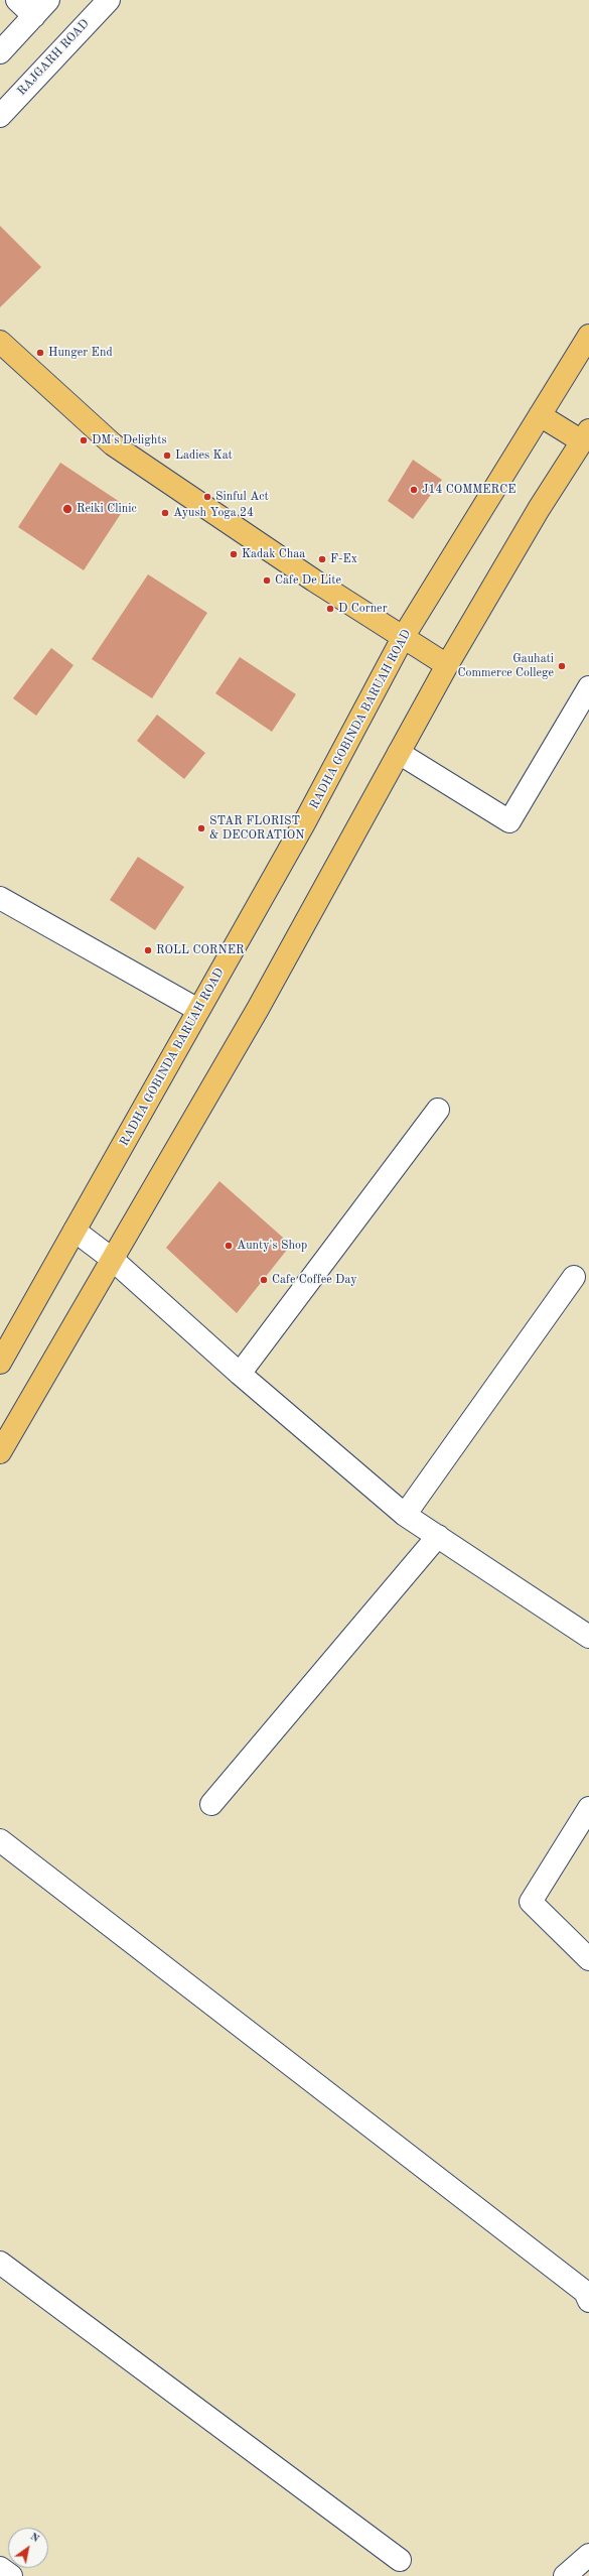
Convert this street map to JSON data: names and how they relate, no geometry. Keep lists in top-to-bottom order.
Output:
{
  "streets": {
    "main road": ["RADHA GOBINDA BARUAH ROAD"],
    "street": ["RAJGARH ROAD"]
  },
  "places": [
    "Hunger End",
    "DM's Delights",
    "Ladies Kat",
    "J14 COMMERCE",
    "Sinful Act",
    "Reiki Clinic",
    "Ayush Yoga 24",
    "Kadak Chaa",
    "F-Ex",
    "Cafe De Lite",
    "D Corner",
    "Gauhati Commerce College",
    "STAR FLORIST & DECORATION",
    "ROLL CORNER",
    "Aunty's Shop",
    "Cafe Coffee Day"
  ],
  "north": "top right"
}
